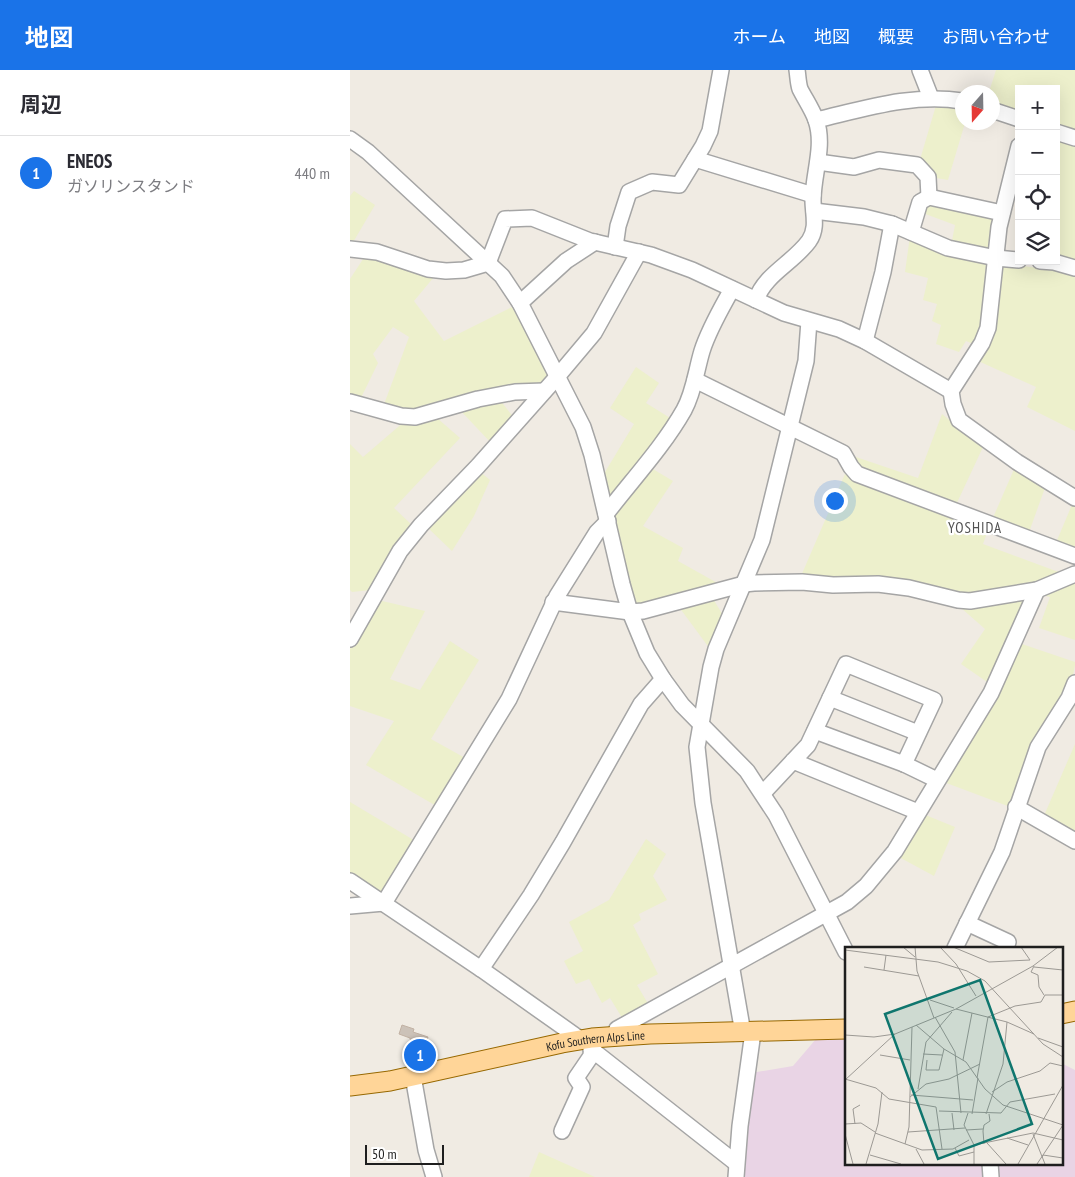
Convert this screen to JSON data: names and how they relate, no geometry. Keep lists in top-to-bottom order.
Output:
{
  "streets": {
    "main road": ["Kofu Southern Alps Line"]
  },
  "districts": ["YOSHIDA"],
  "scale_bar": "50 m",
  "north": "bottom",
  "page": {
    "header": "地図",
    "nav": [
      "ホーム",
      "地図",
      "概要",
      "お問い合わせ"
    ],
    "heading": "周辺",
    "map_buttons": ["+", "−"],
    "list": [
      {
        "mark": "1",
        "name": "ENEOS",
        "note": "ガソリンスタンド",
        "value": "440 m"
      }
    ],
    "pins": "1",
    "scale": "50 m"
  }
}
